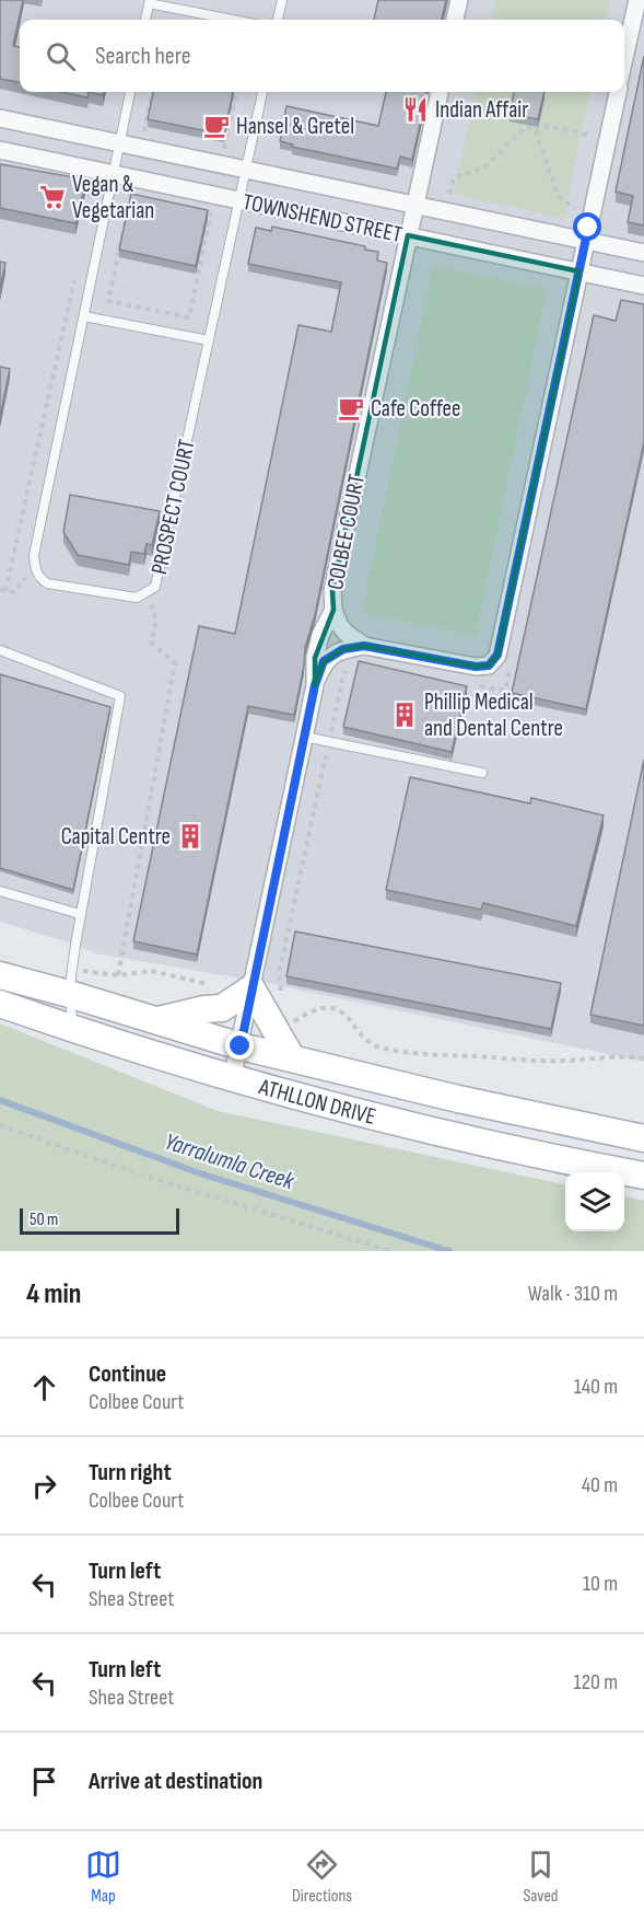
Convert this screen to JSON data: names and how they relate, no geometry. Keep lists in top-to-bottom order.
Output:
{
  "streets": {
    "main road": ["ATHLLON DRIVE"],
    "street": ["TOWNSHEND STREET", "COLBEE COURT"],
    "lane": ["PROSPECT COURT"]
  },
  "crossings": [
    ["TOWNSHEND STREET", "PROSPECT COURT"],
    ["TOWNSHEND STREET", "COLBEE COURT"]
  ],
  "water": ["Yarralumla Creek"],
  "places": {
    "restaurant": ["Indian Affair"],
    "cafe": ["Hansel & Gretel", "Cafe Coffee"],
    "supermarket": ["Vegan & Vegetarian"],
    "building": ["Phillip Medical and Dental Centre", "Capital Centre"]
  },
  "scale_bar": "50 m",
  "page": {
    "search": "Search here",
    "scale": "50 m",
    "heading": ["4 min", "Walk · 310 m"],
    "list": [
      ["Continue", "Colbee Court", "140 m"],
      ["Turn right", "Colbee Court", "40 m"],
      ["Turn left", "Shea Street", "10 m"],
      ["Turn left", "Shea Street", "120 m"],
      "Arrive at destination"
    ],
    "nav": ["Map", "Directions", "Saved"]
  }
}
